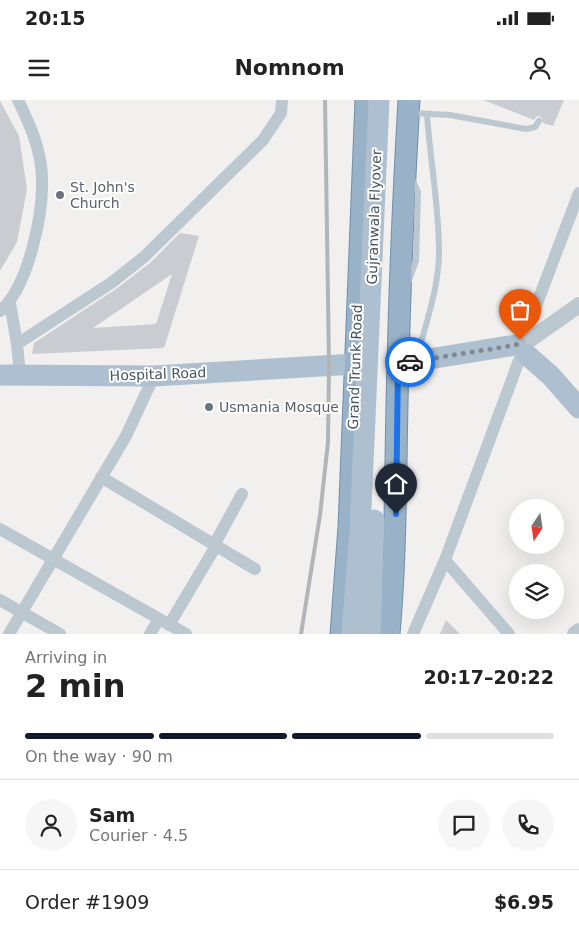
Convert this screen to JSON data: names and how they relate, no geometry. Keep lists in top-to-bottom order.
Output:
{
  "streets": {
    "highway": ["Grand Trunk Road"],
    "main road": ["Gujranwala Flyover", "Hospital Road"]
  },
  "crossings": [
    ["Grand Trunk Road", "Hospital Road"]
  ],
  "places": ["St. John's Church", "Usmania Mosque"],
  "north": "bottom",
  "page": {
    "status": "20:15",
    "header": "Nomnom",
    "heading": ["2 min", "Arriving in", "20:17–20:22"],
    "panel": [
      "Sam",
      "Courier · 4.5",
      "Order #1909",
      "$6.95"
    ],
    "bar": "On the way · 90 m"
  }
}
